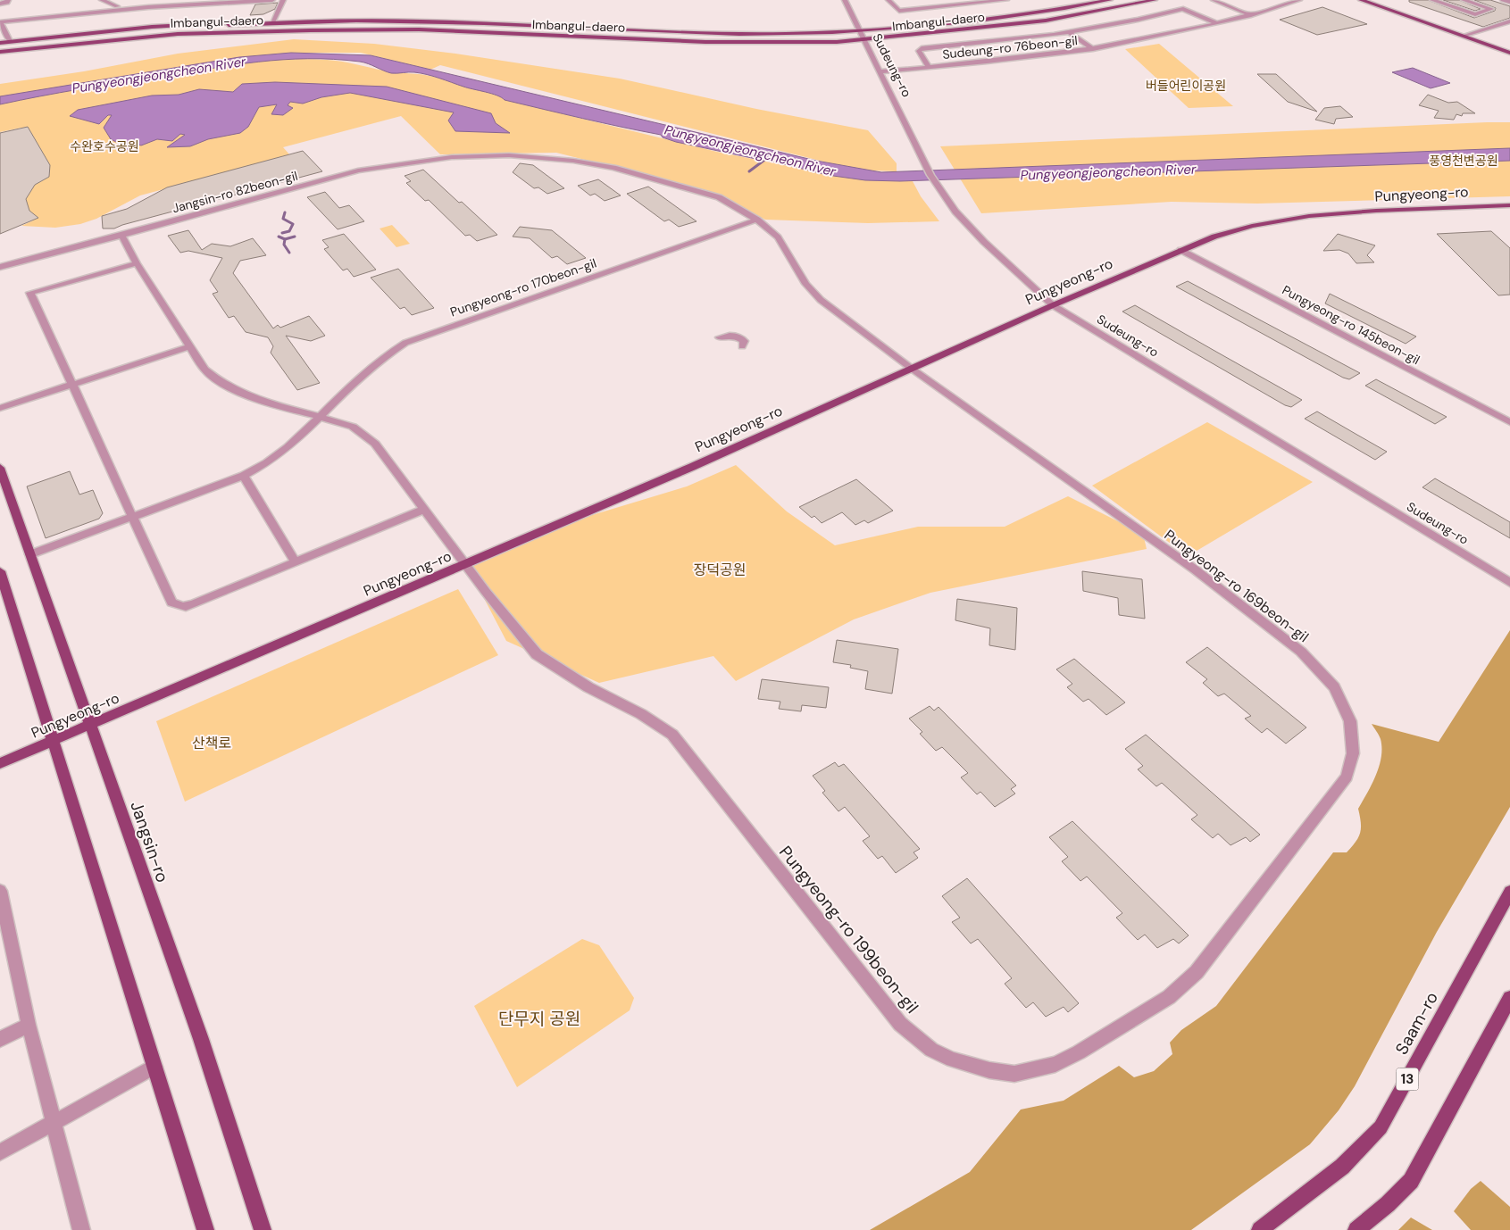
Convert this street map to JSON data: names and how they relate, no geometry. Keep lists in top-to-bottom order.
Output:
{
  "streets": {
    "main road": [
      "Imbangul-daero",
      "Pungyeong-ro",
      "Jangsin-ro",
      "Saam-ro",
      "13"
    ],
    "street": [
      "Sudeung-ro 76beon-gil",
      "Sudeung-ro",
      "Jangsin-ro 82beon-gil",
      "Pungyeong-ro 170beon-gil",
      "Pungyeong-ro 145beon-gil",
      "Pungyeong-ro 169beon-gil",
      "Pungyeong-ro 199beon-gil"
    ]
  },
  "crossings": [
    ["Imbangul-daero", "Sudeung-ro"],
    ["Sudeung-ro 76beon-gil", "Sudeung-ro"],
    ["Sudeung-ro", "Pungyeong-ro"],
    ["Jangsin-ro 82beon-gil", "Pungyeong-ro 170beon-gil"],
    ["Jangsin-ro 82beon-gil", "Pungyeong-ro 199beon-gil"],
    ["Pungyeong-ro", "Pungyeong-ro 145beon-gil"],
    ["Pungyeong-ro", "Pungyeong-ro 169beon-gil"],
    ["Pungyeong-ro", "Jangsin-ro"],
    ["Pungyeong-ro", "Pungyeong-ro 199beon-gil"],
    ["Pungyeong-ro 170beon-gil", "Jangsin-ro"],
    ["Pungyeong-ro 170beon-gil", "Pungyeong-ro 199beon-gil"],
    ["Pungyeong-ro 169beon-gil", "Pungyeong-ro 199beon-gil"]
  ],
  "water": ["Pungyeongjeongcheon River"],
  "parks": [
    "버들어린이공원",
    "수완호수공원",
    "풍영천변공원",
    "장덕공원",
    "산책로",
    "단무지 공원"
  ]
}
